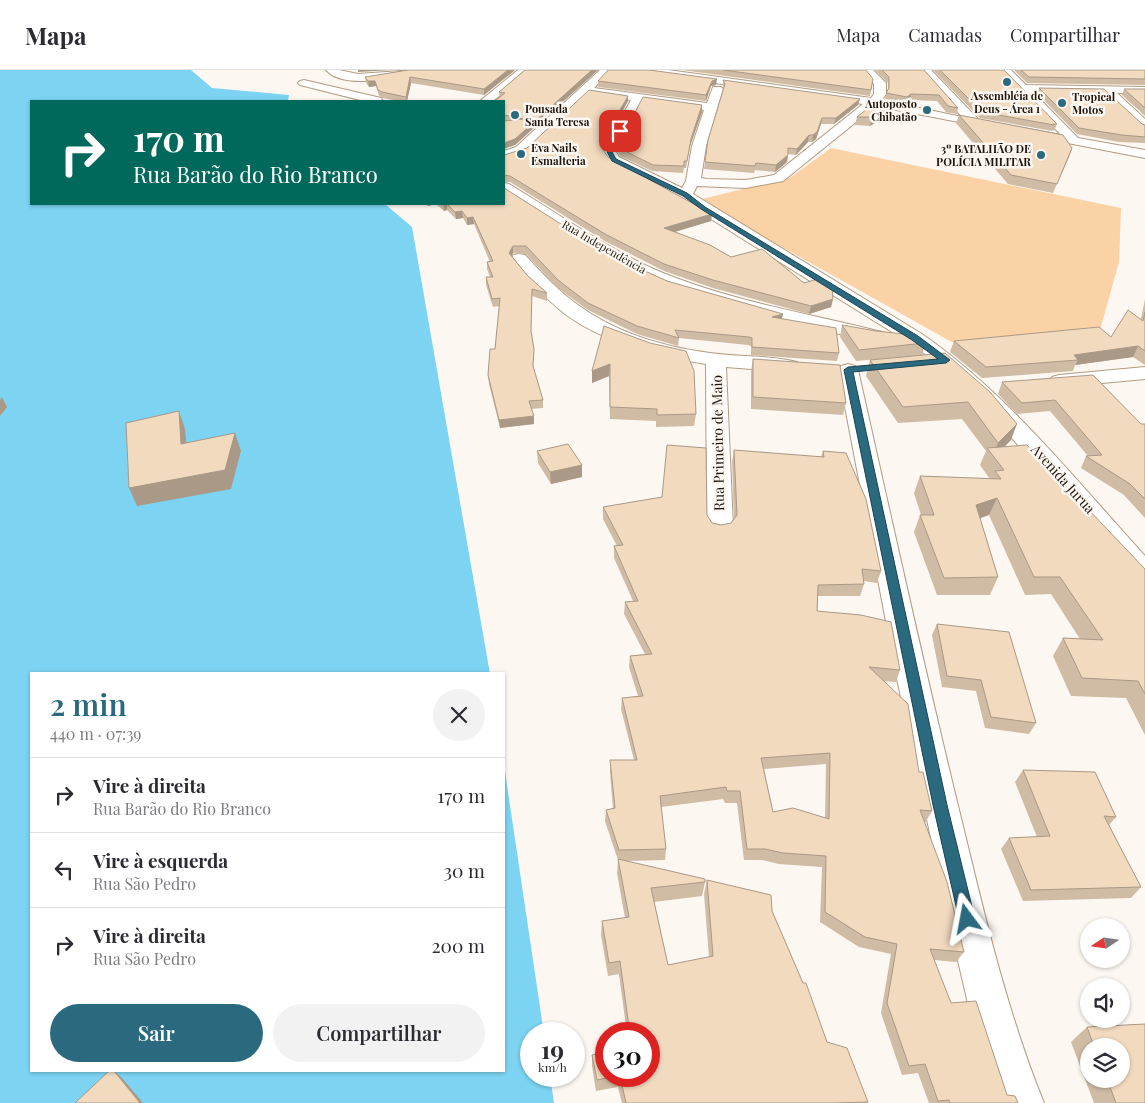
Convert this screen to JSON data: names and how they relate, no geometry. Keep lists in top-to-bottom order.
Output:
{
  "streets": {
    "street": ["Rua Independência", "Rua Primeiro de Maio", "Avenida Jurua"]
  },
  "crossings": [
    ["Rua Independência", "Avenida Jurua"]
  ],
  "places": [
    "Assembléia de Deus - Área 1",
    "Tropical Motos",
    "Autoposto Chibatão",
    "Pousada Santa Teresa",
    "Eva Nails Esmalteria",
    "3º BATALHÃO DE POLÍCIA MILITAR"
  ],
  "north": "left",
  "page": {
    "header": "Mapa",
    "nav": ["Mapa", "Camadas", "Compartilhar"],
    "turn": ["170 m", "Rua Barão do Rio Branco"],
    "heading": ["2 min", "440 m · 07:39"],
    "list": [
      {
        "name": "Vire à direita",
        "note": "Rua Barão do Rio Branco",
        "value": "170 m"
      },
      {
        "name": "Vire à esquerda",
        "note": "Rua São Pedro",
        "value": "30 m"
      },
      {
        "name": "Vire à direita",
        "note": "Rua São Pedro",
        "value": "200 m"
      }
    ],
    "buttons": ["Sair", "Compartilhar"],
    "speed": "19 km/h",
    "limit": "30"
  }
}
